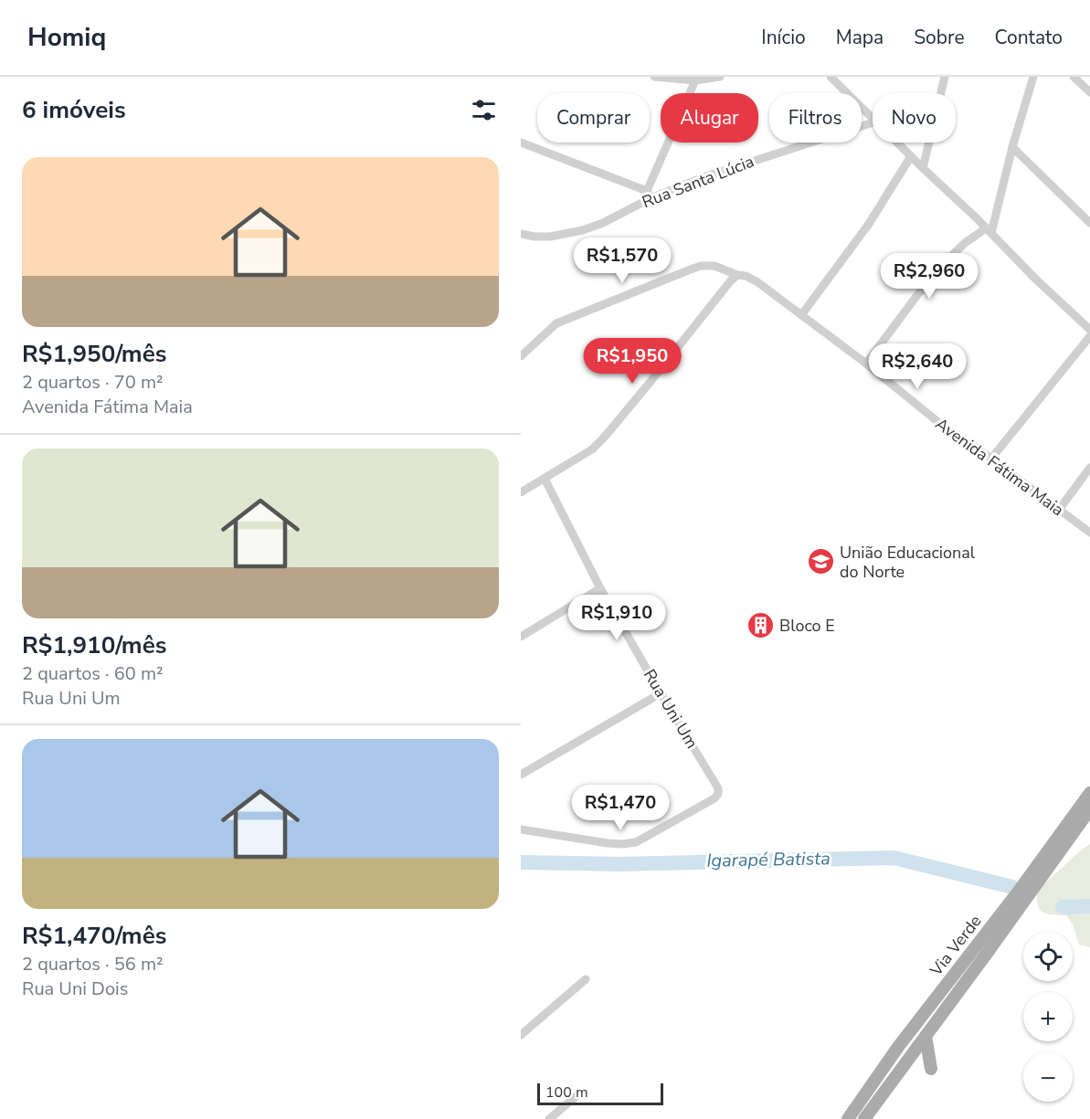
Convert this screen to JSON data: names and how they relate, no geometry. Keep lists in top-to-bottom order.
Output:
{
  "streets": {
    "main road": ["Via Verde"],
    "street": ["Rua Santa Lúcia", "Avenida Fátima Maia", "Rua Uni Um"]
  },
  "water": ["Igarapé Batista"],
  "places": {
    "school or university": ["União Educacional do Norte"],
    "building": ["Bloco E"]
  },
  "scale_bar": "100 m",
  "page": {
    "header": "Homiq",
    "nav": [
      "Início",
      "Mapa",
      "Sobre",
      "Contato"
    ],
    "heading": "6 imóveis",
    "chip": [
      "Comprar",
      "Alugar",
      "Filtros",
      "Novo"
    ],
    "list": [
      {
        "name": "R$1,950/mês",
        "note": "2 quartos · 70 m² · Avenida Fátima Maia"
      },
      {
        "name": "R$1,910/mês",
        "note": "2 quartos · 60 m² · Rua Uni Um"
      },
      {
        "name": "R$1,470/mês",
        "note": "2 quartos · 56 m² · Rua Uni Dois"
      }
    ],
    "price": [
      "R$1,570",
      "R$2,960",
      "R$1,950",
      "R$2,640",
      "R$1,910",
      "R$1,470"
    ],
    "map_buttons": ["+", "−"],
    "scale": "100 m"
  }
}
